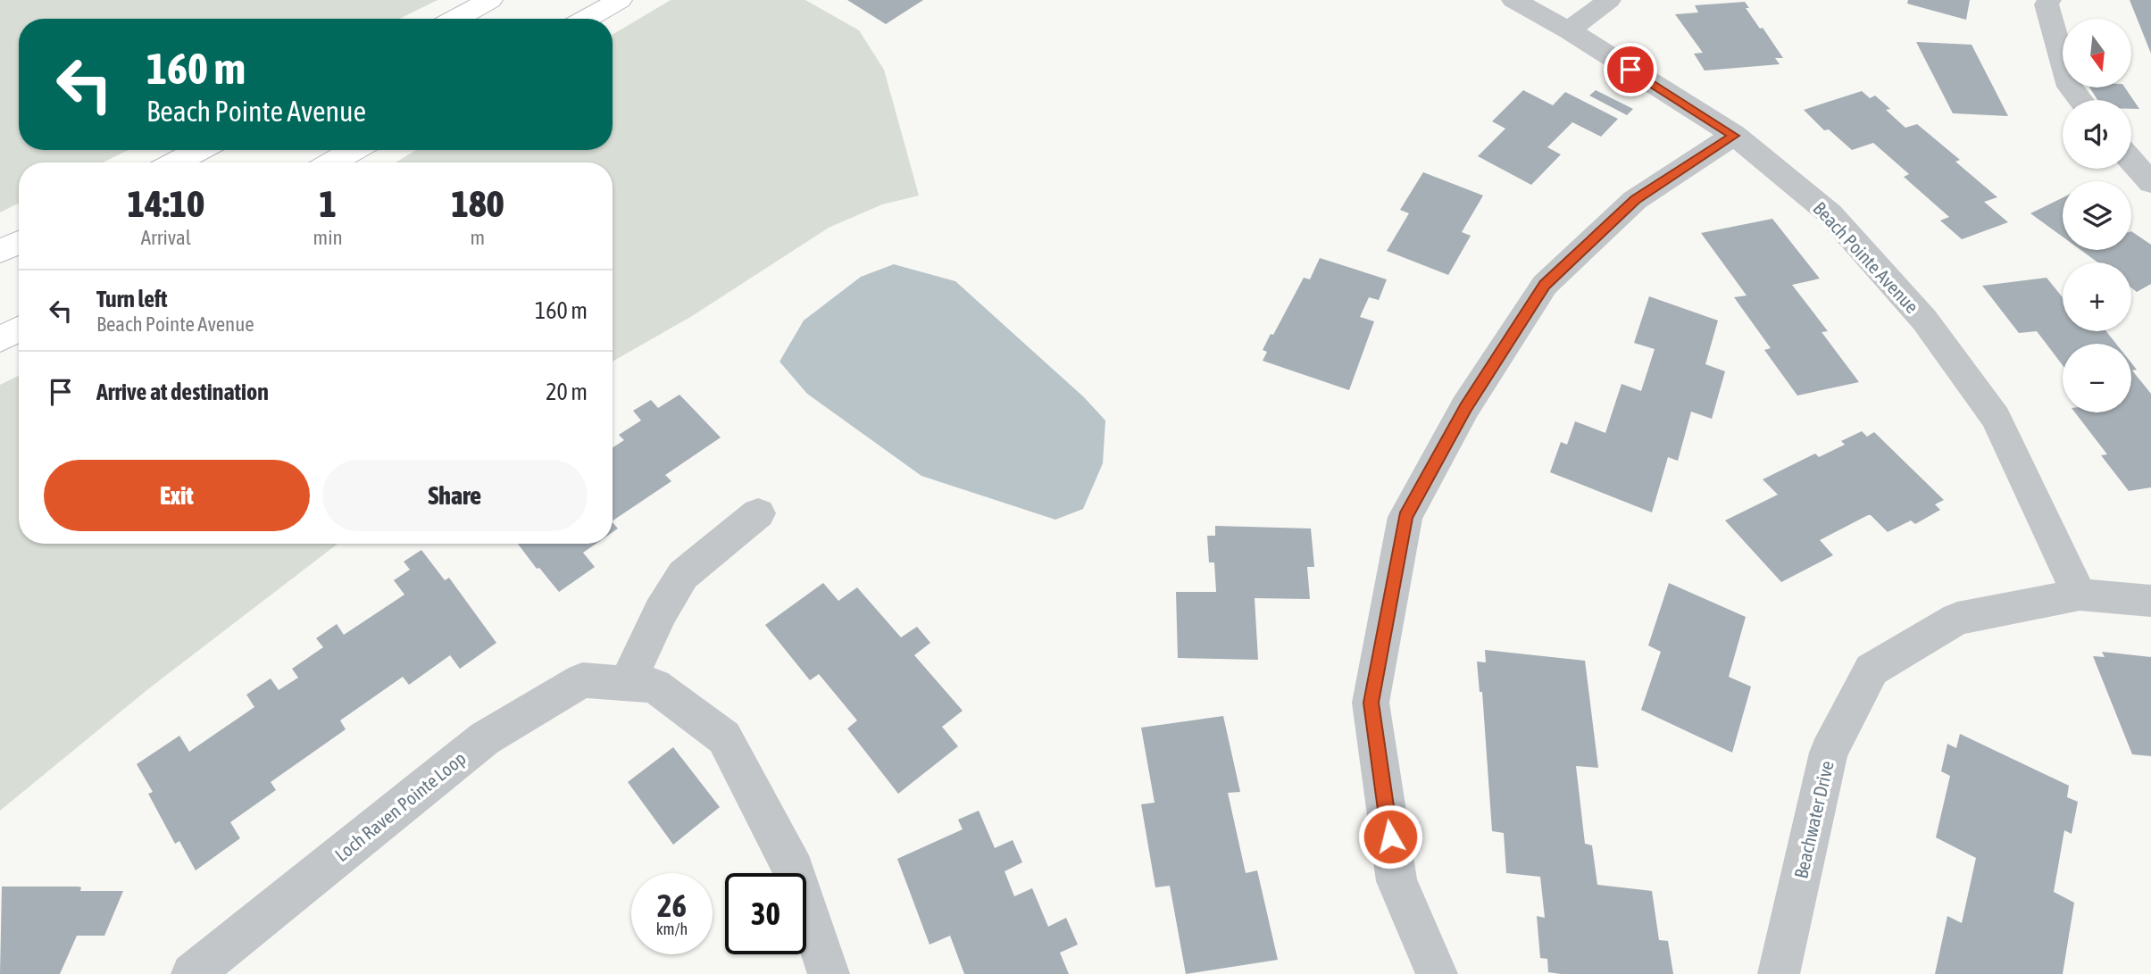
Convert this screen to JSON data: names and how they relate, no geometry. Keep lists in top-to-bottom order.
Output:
{
  "streets": {
    "street": ["Beach Pointe Avenue", "Loch Raven Pointe Loop", "Beachwater Drive"]
  },
  "crossings": [
    ["Beach Pointe Avenue", "Beachwater Drive"]
  ],
  "north": "bottom",
  "page": {
    "map_buttons": ["+", "−"],
    "turn": ["160 m", "Beach Pointe Avenue"],
    "eta": [
      "14:10",
      "Arrival",
      "1",
      "min",
      "180",
      "m"
    ],
    "list": [
      {
        "name": "Turn left",
        "note": "Beach Pointe Avenue",
        "value": "160 m"
      },
      {
        "name": "Arrive at destination",
        "value": "20 m"
      }
    ],
    "buttons": ["Exit", "Share"],
    "speed": "26 km/h",
    "limit": "30"
  }
}
